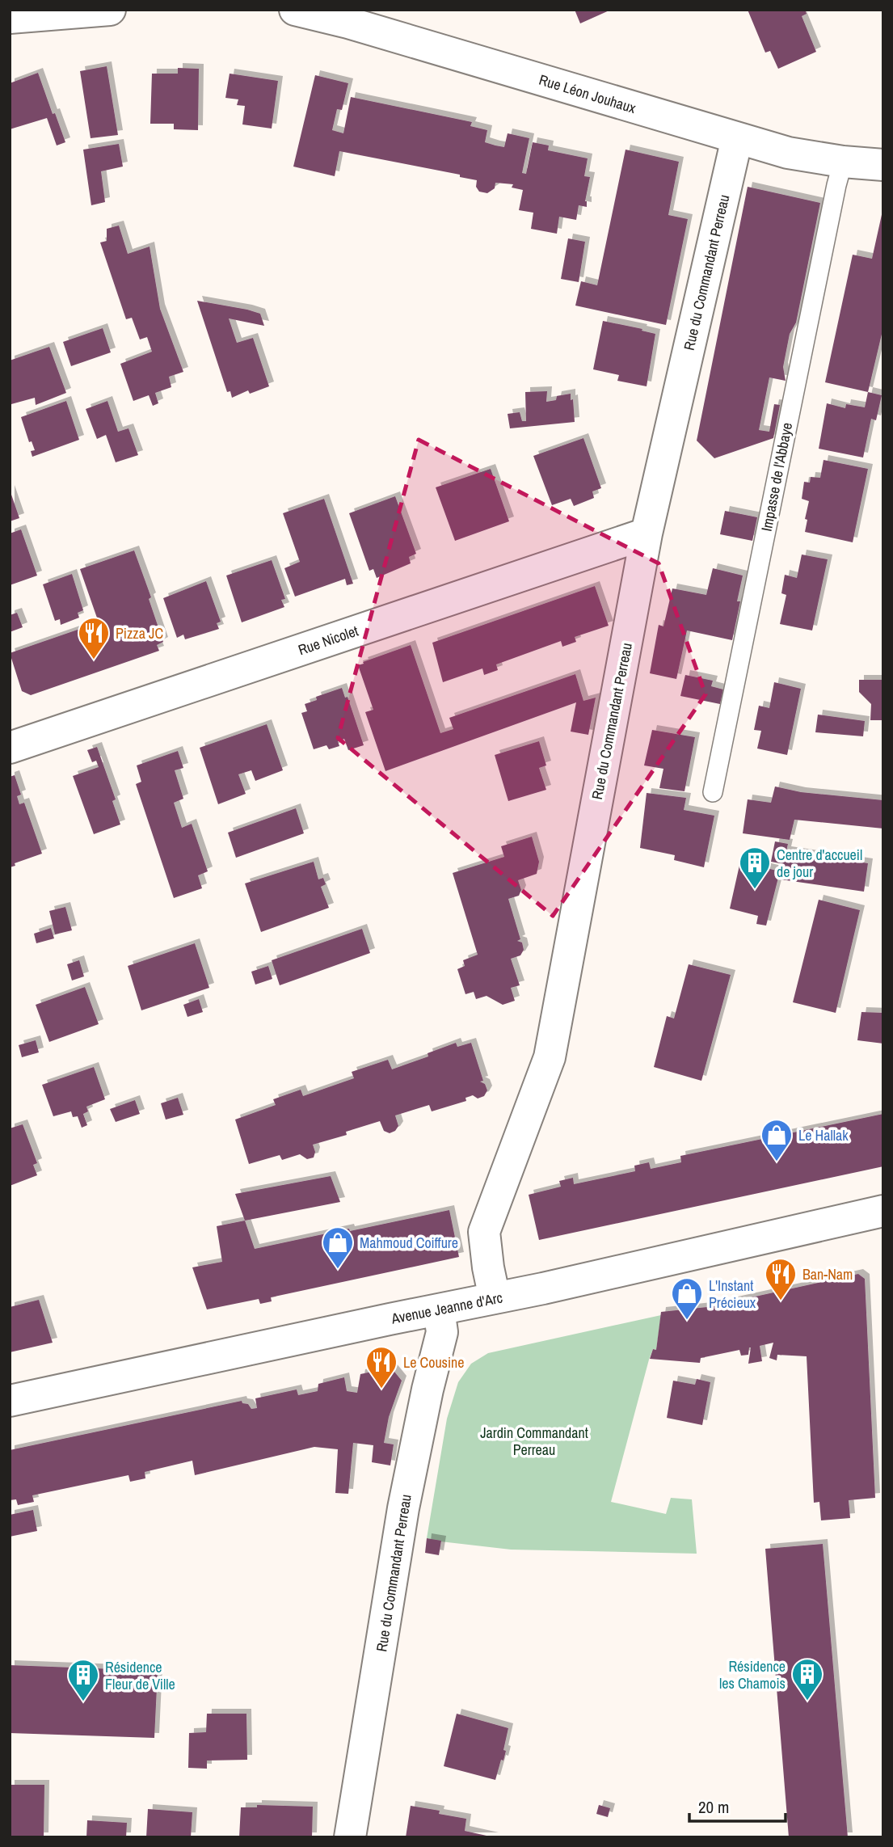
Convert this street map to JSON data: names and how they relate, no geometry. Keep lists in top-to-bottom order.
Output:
{
  "streets": {
    "street": [
      "Rue Léon Jouhaux",
      "Rue du Commandant Perreau",
      "Rue Nicolet",
      "Avenue Jeanne d'Arc"
    ],
    "lane": ["Impasse de l'Abbaye"]
  },
  "crossings": [
    ["Rue Léon Jouhaux", "Rue du Commandant Perreau"],
    ["Rue Léon Jouhaux", "Impasse de l'Abbaye"],
    ["Rue du Commandant Perreau", "Rue Nicolet"],
    ["Rue du Commandant Perreau", "Avenue Jeanne d'Arc"]
  ],
  "parks": ["Jardin Commandant Perreau"],
  "places": {
    "restaurant": ["Pizza JC", "Ban-Nam", "Le Cousine"],
    "building": ["Centre d'accueil de jour", "Résidence les Chamois", "Résidence Fleur de Ville"],
    "shop": ["Le Hallak", "Mahmoud Coiffure", "L'Instant Précieux"]
  },
  "scale_bar": "20 m"
}
